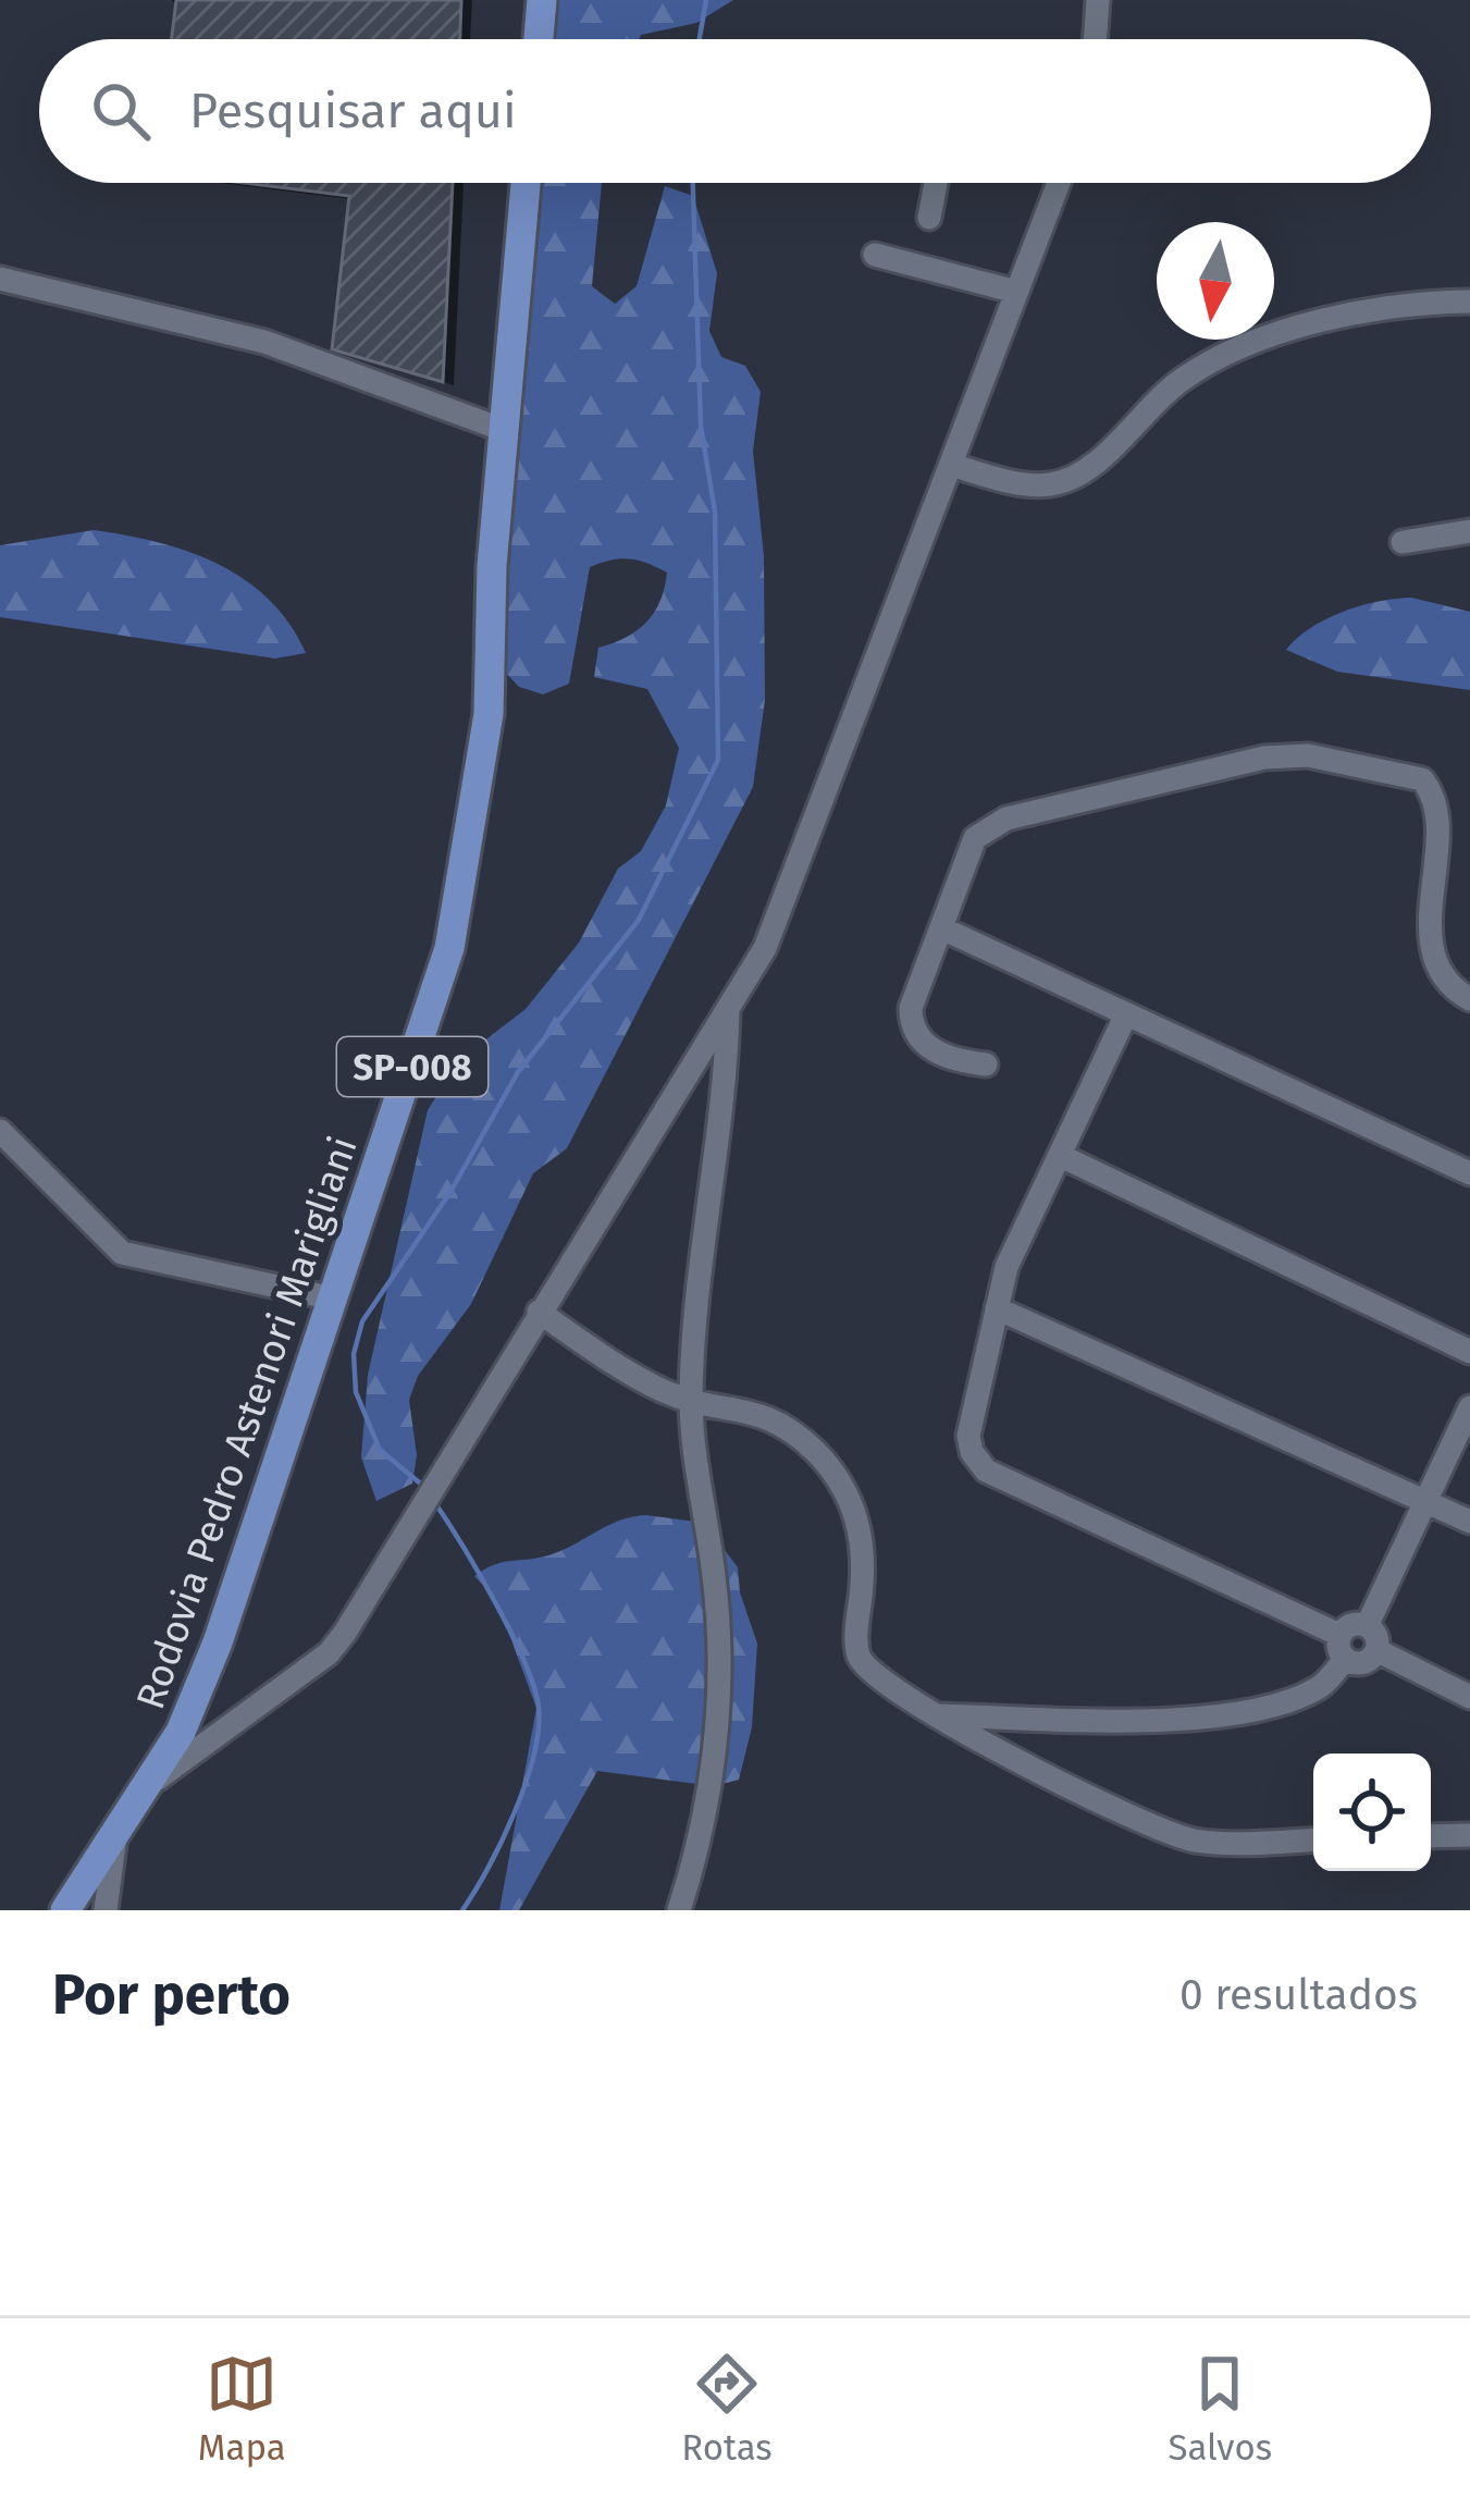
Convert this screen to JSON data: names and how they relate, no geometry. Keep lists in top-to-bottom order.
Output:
{
  "streets": {
    "main road": ["SP-008", "Rodovia Pedro Astenori Marigliani"]
  },
  "north": "bottom",
  "page": {
    "search": "Pesquisar aqui",
    "heading": ["Por perto", "0 resultados"],
    "nav": ["Mapa", "Rotas", "Salvos"]
  }
}
